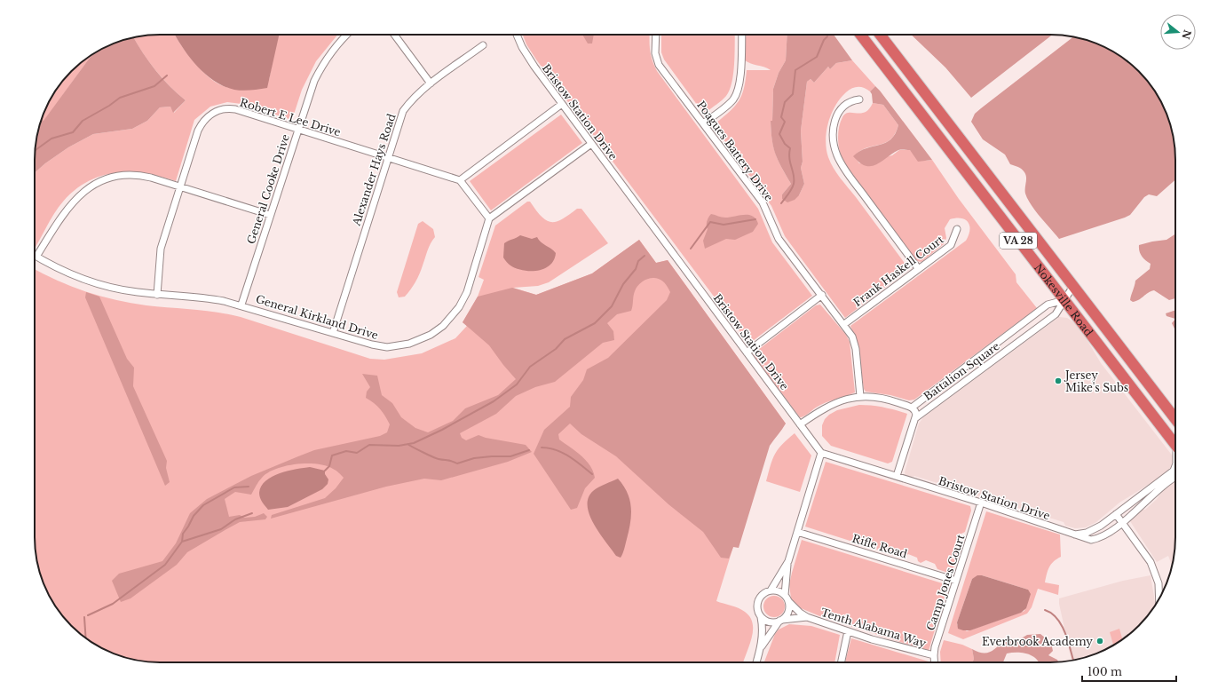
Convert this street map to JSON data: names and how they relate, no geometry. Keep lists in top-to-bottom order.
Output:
{
  "streets": {
    "highway": ["VA 28", "Nokesville Road"],
    "street": [
      "Bristow Station Drive",
      "Robert E Lee Drive",
      "Poagues Battery Drive",
      "Alexander Hays Road",
      "General Cooke Drive",
      "Frank Haskell Court",
      "General Kirkland Drive",
      "Battalion Square",
      "Rifle Road",
      "Camp Jones Court",
      "Tenth Alabama Way"
    ]
  },
  "crossings": [
    ["Bristow Station Drive", "Camp Jones Court"],
    ["Robert E Lee Drive", "Alexander Hays Road"],
    ["Robert E Lee Drive", "General Cooke Drive"],
    ["Robert E Lee Drive", "General Kirkland Drive"],
    ["Poagues Battery Drive", "Frank Haskell Court"],
    ["Alexander Hays Road", "General Kirkland Drive"],
    ["General Cooke Drive", "General Kirkland Drive"],
    ["Nokesville Road", "Battalion Square"],
    ["Rifle Road", "Camp Jones Court"],
    ["Camp Jones Court", "Tenth Alabama Way"]
  ],
  "places": ["Jersey Mike's Subs", "Everbrook Academy"],
  "scale_bar": "100 m",
  "north": "right"
}
